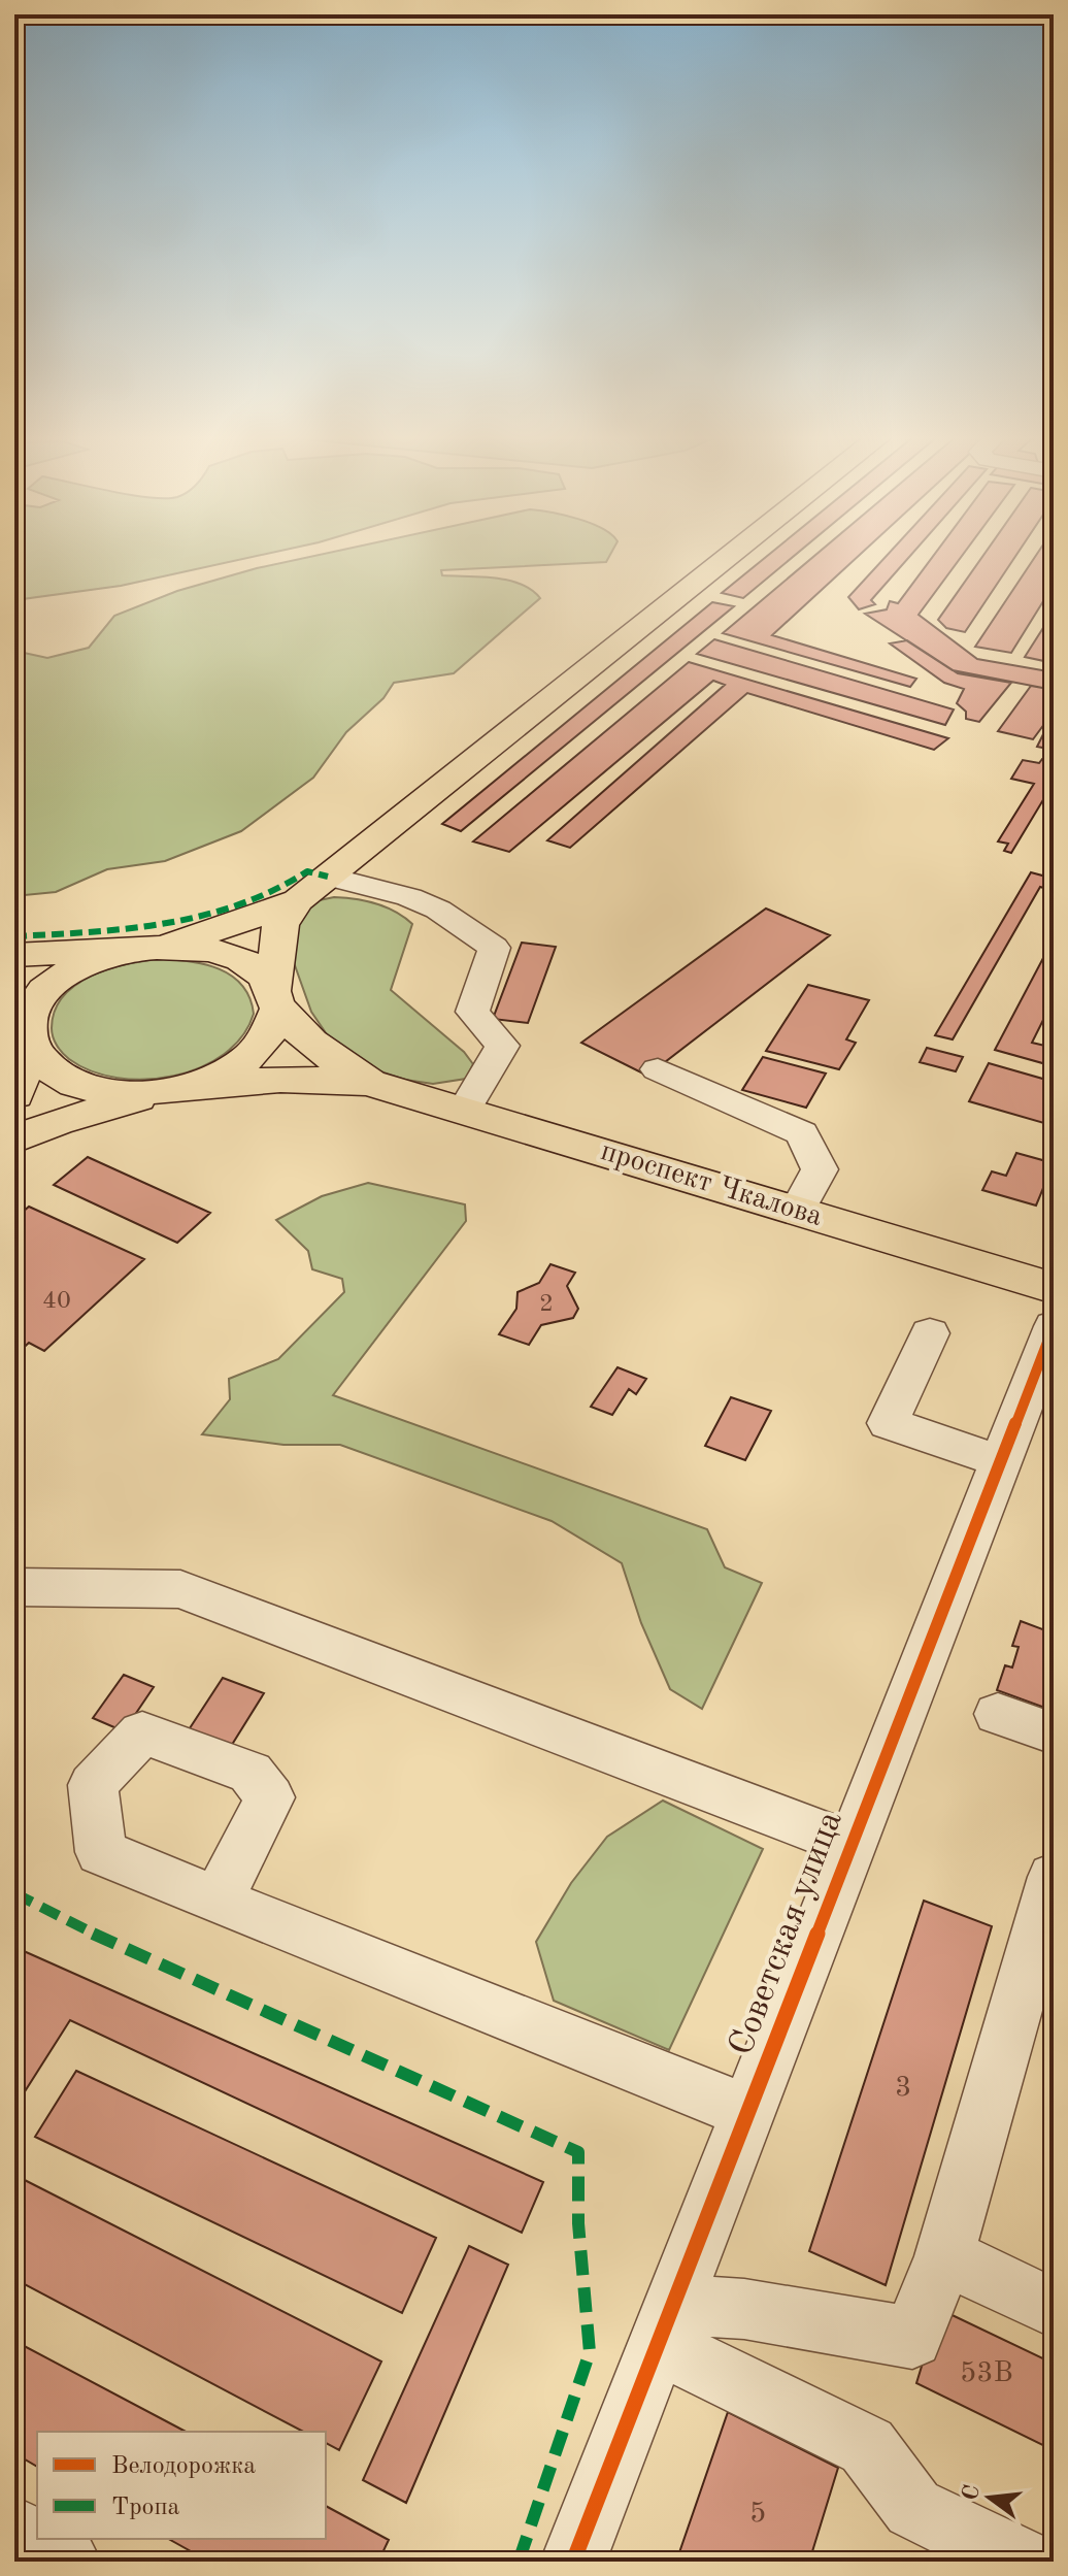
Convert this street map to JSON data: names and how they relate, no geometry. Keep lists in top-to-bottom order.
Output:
{
  "streets": {
    "main road": ["проспект Чкалова"],
    "street": ["Советская улица"]
  },
  "house_numbers": [
    "40",
    "2",
    "3",
    "53В",
    "5"
  ],
  "legend": ["Велодорожка", "Тропа"],
  "north": "left"
}
